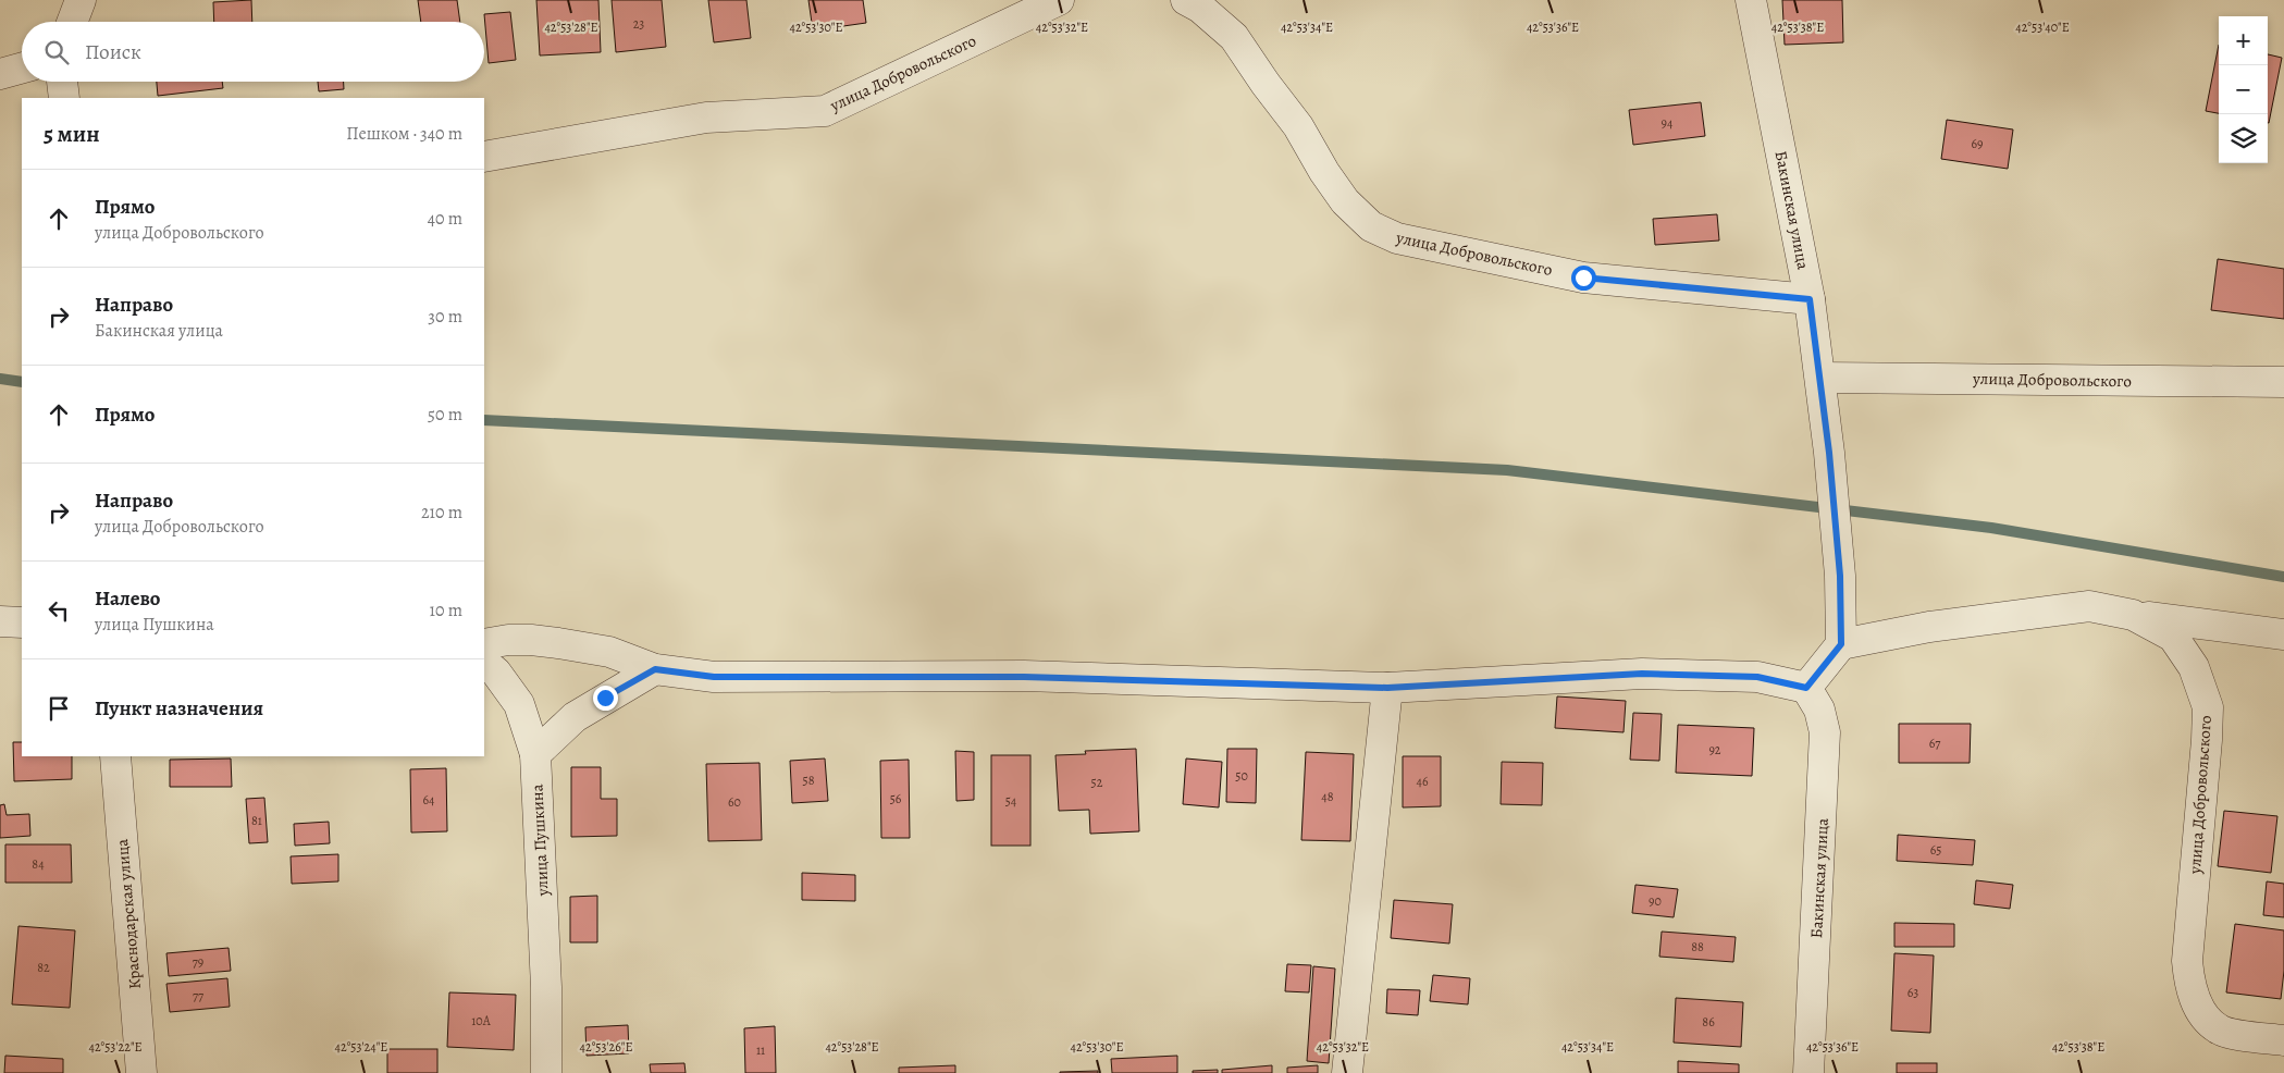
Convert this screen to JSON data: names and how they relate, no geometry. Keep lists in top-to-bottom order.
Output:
{
  "streets": {
    "street": [
      "улица Добровольского",
      "Бакинская улица",
      "улица Пушкина",
      "Краснодарская улица"
    ]
  },
  "crossings": [
    ["улица Добровольского", "Бакинская улица"]
  ],
  "house_numbers": [
    "23",
    "94",
    "69",
    "67",
    "92",
    "50",
    "58",
    "46",
    "52",
    "48",
    "56",
    "64",
    "54",
    "60",
    "81",
    "65",
    "84",
    "90",
    "88",
    "79",
    "82",
    "63",
    "77",
    "10А",
    "86",
    "11"
  ],
  "page": {
    "map_buttons": ["+", "−"],
    "search": "Поиск",
    "heading": ["5 мин", "Пешком · 340 m"],
    "list": [
      ["Прямо", "улица Добровольского", "40 m"],
      ["Направо", "Бакинская улица", "30 m"],
      ["Прямо", "50 m"],
      ["Направо", "улица Добровольского", "210 m"],
      ["Налево", "улица Пушкина", "10 m"],
      "Пункт назначения"
    ]
  },
  "coordinates": [
    "42°53'28\"E",
    "42°53'30\"E",
    "42°53'32\"E",
    "42°53'34\"E",
    "42°53'36\"E",
    "42°53'38\"E",
    "42°53'40\"E",
    "42°53'22\"E",
    "42°53'24\"E",
    "42°53'26\"E"
  ]
}
